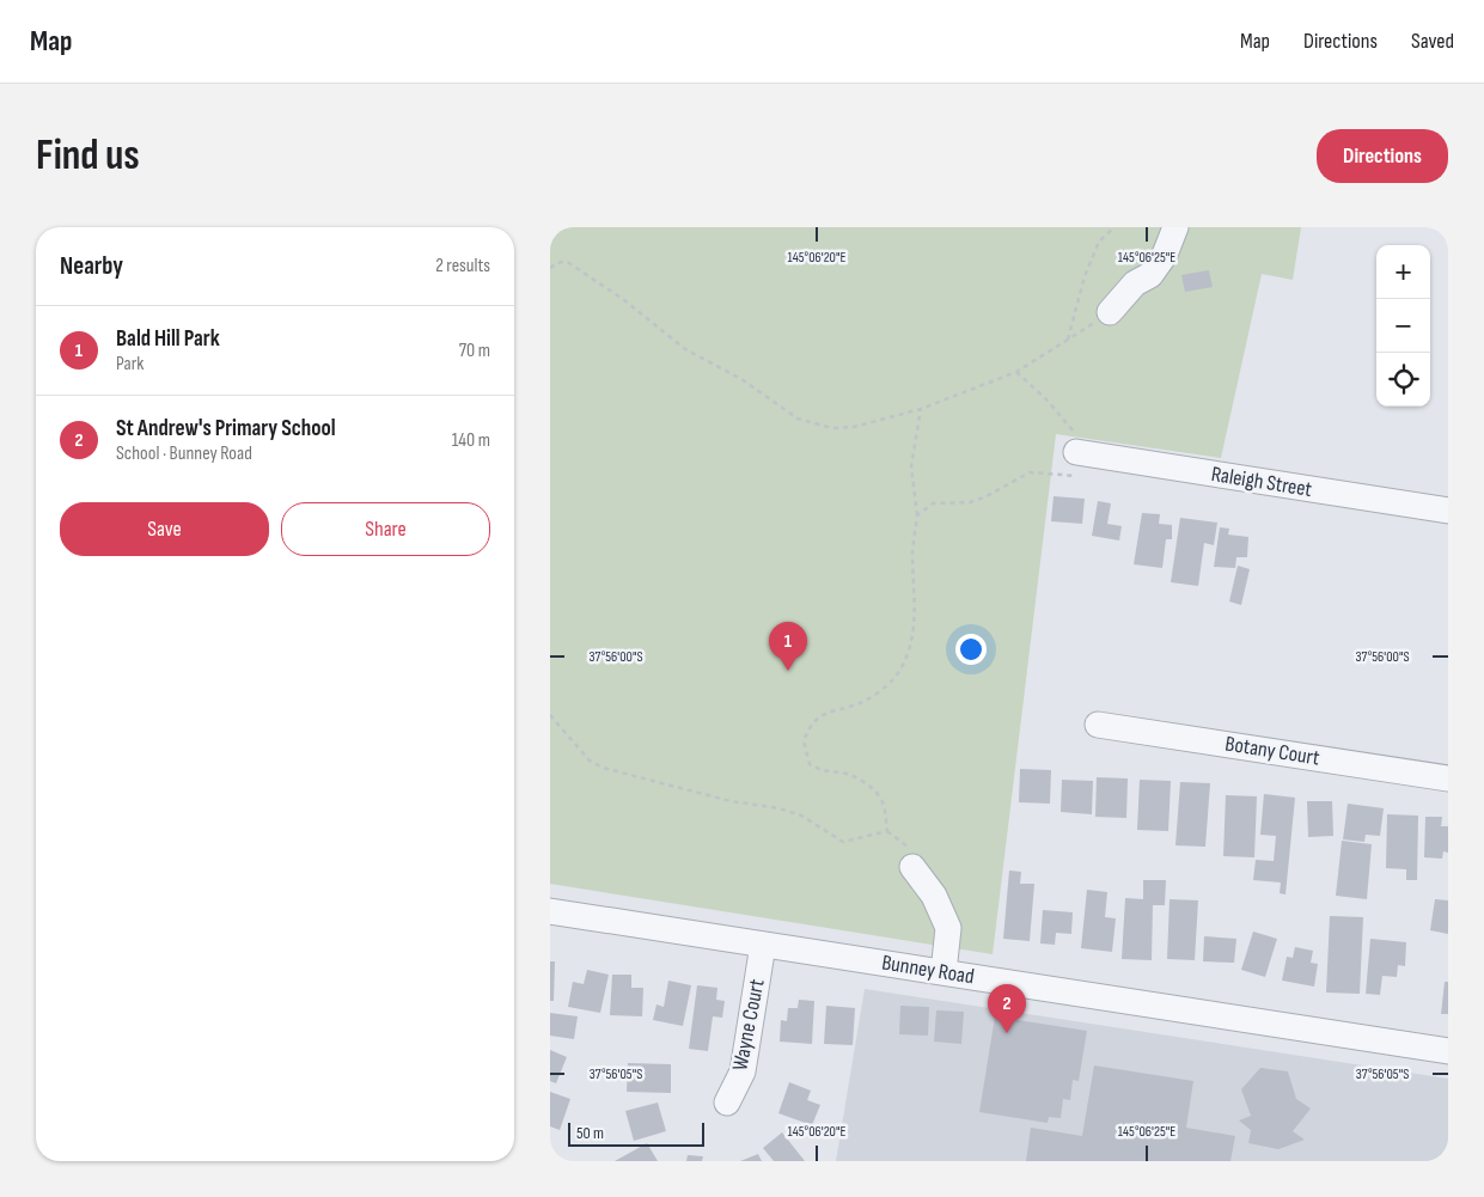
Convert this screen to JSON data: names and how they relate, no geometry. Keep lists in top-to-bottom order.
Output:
{
  "streets": {
    "street": [
      "Raleigh Street",
      "Botany Court",
      "Bunney Road",
      "Wayne Court"
    ]
  },
  "crossings": [
    ["Bunney Road", "Wayne Court"]
  ],
  "scale_bar": "50 m",
  "page": {
    "header": "Map",
    "nav": ["Map", "Directions", "Saved"],
    "buttons": [
      "Directions",
      ["Save", "Share"]
    ],
    "title": "Find us",
    "heading": ["Nearby", "2 results"],
    "map_buttons": ["+", "−"],
    "list": [
      {
        "mark": "1",
        "name": "Bald Hill Park",
        "note": "Park",
        "value": "70 m"
      },
      {
        "mark": "2",
        "name": "St Andrew's Primary School",
        "note": "School · Bunney Road",
        "value": "140 m"
      }
    ],
    "pins": ["1", "2"],
    "scale": "50 m"
  },
  "coordinates": [
    "145°06'20\"E",
    "145°06'25\"E",
    "37°56'00\"S",
    "37°56'05\"S"
  ]
}
